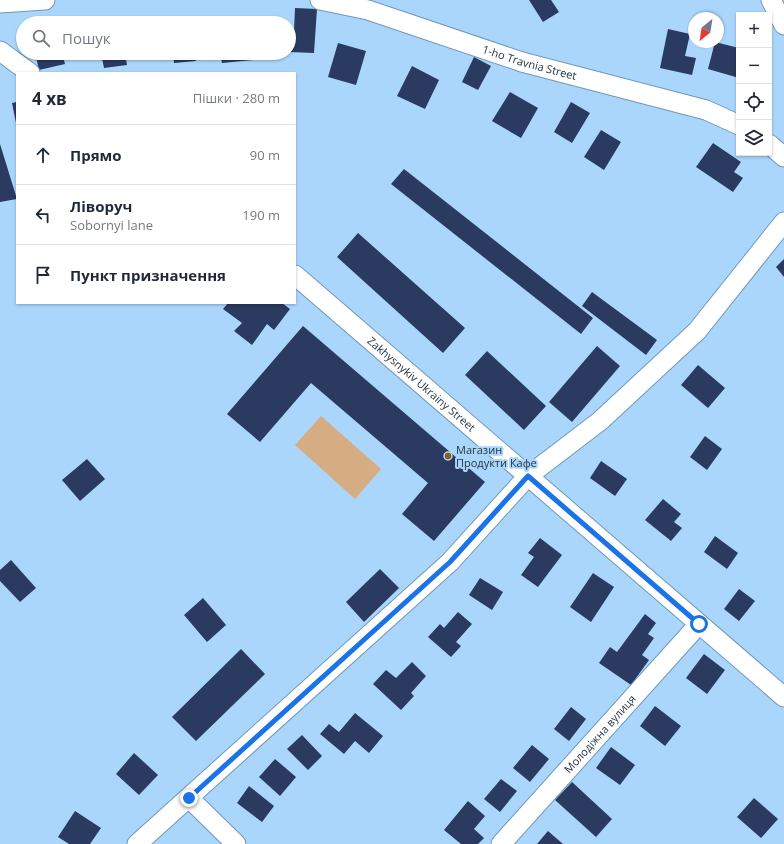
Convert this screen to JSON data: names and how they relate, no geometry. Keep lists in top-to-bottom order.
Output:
{
  "streets": {
    "street": ["1-ho Travnia Street", "Zakhysnykiv Ukrainy Street", "Молодіжна вулиця"]
  },
  "crossings": [
    ["Zakhysnykiv Ukrainy Street", "Молодіжна вулиця"]
  ],
  "places": ["Магазин Продукти Кафе"],
  "north": "bottom left",
  "page": {
    "map_buttons": ["+", "−"],
    "search": "Пошук",
    "heading": ["4 хв", "Пішки · 280 m"],
    "list": [
      ["Прямо", "90 m"],
      ["Ліворуч", "Sobornyi lane", "190 m"],
      "Пункт призначення"
    ]
  }
}
